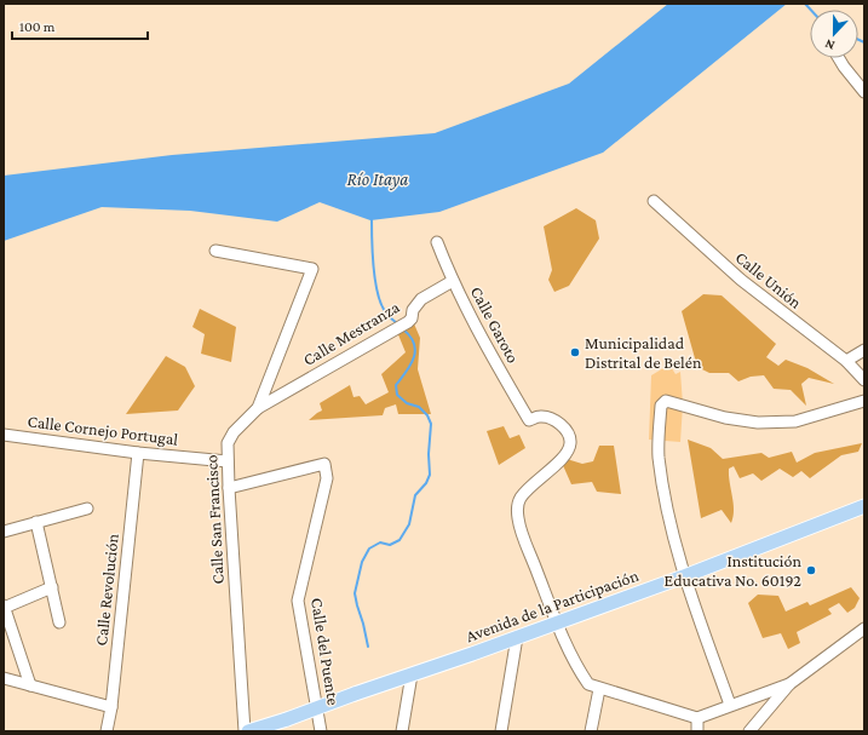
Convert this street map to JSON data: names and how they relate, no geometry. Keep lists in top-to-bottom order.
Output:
{
  "streets": {
    "main road": ["Avenida de la Participación"],
    "street": [
      "Calle Unión",
      "Calle Garoto",
      "Calle Mestranza",
      "Calle Cornejo Portugal",
      "Calle San Francisco",
      "Calle Revolución",
      "Calle del Puente"
    ]
  },
  "crossings": [
    ["Calle Garoto", "Calle Mestranza"],
    ["Calle Garoto", "Avenida de la Participación"],
    ["Calle Mestranza", "Calle San Francisco"],
    ["Calle Cornejo Portugal", "Calle San Francisco"],
    ["Calle Cornejo Portugal", "Calle Revolución"],
    ["Calle San Francisco", "Calle del Puente"]
  ],
  "water": ["Río Itaya"],
  "places": ["Municipalidad Distrital de Belén", "Institución Educativa No. 60192"],
  "scale_bar": "100 m",
  "north": "bottom"
}
